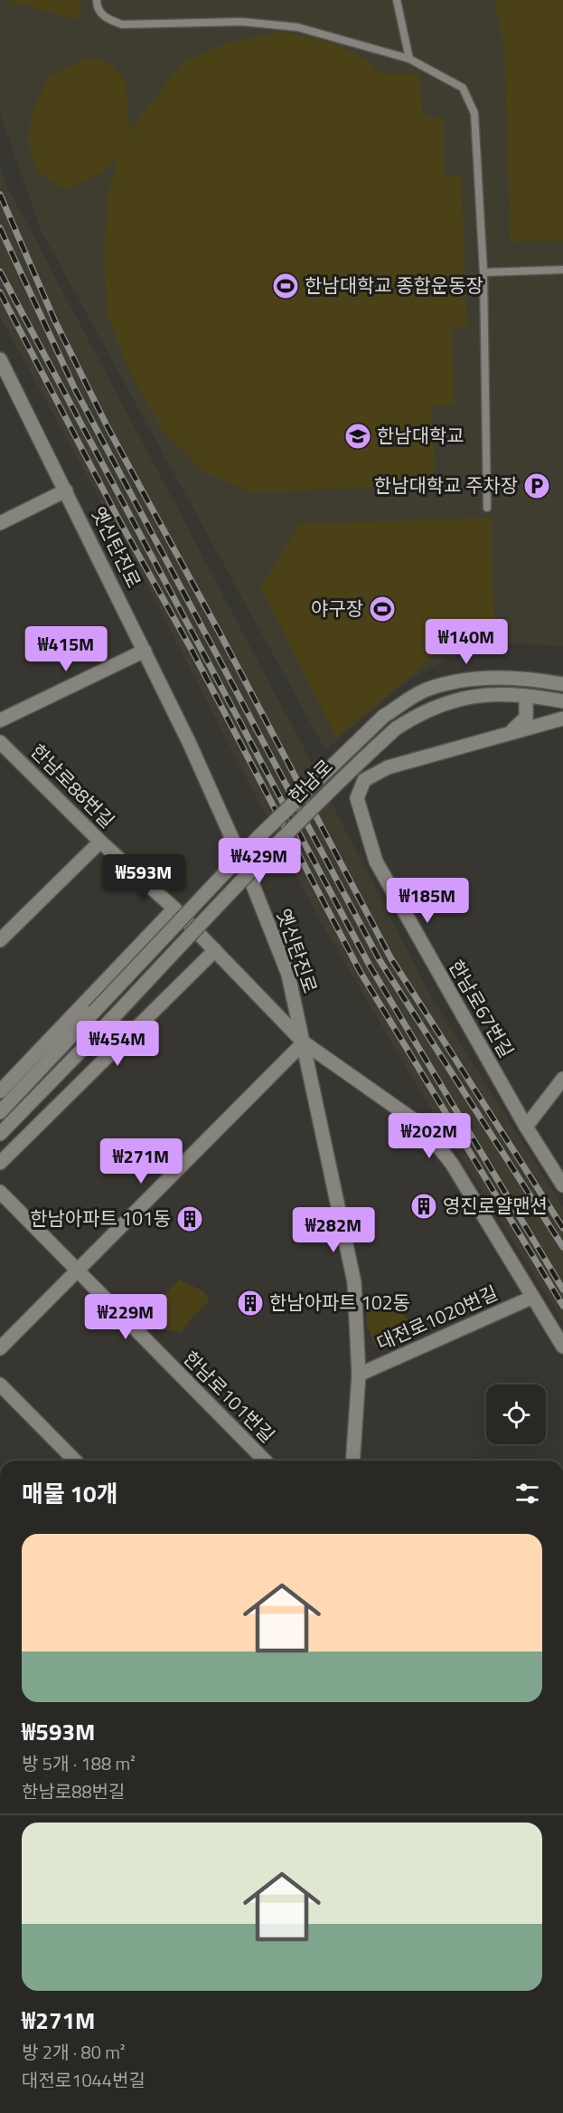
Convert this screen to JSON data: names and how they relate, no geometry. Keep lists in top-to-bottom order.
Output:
{
  "streets": {
    "street": [
      "옛신탄진로",
      "한남로",
      "한남로88번길",
      "한남로67번길",
      "대전로1020번길",
      "한남로101번길"
    ]
  },
  "crossings": [
    ["옛신탄진로", "한남로88번길"],
    ["옛신탄진로", "대전로1020번길"],
    ["한남로88번길", "대전로1020번길"]
  ],
  "places": {
    "sports": ["한남대학교 종합운동장", "야구장"],
    "school or university": ["한남대학교"],
    "parking": ["한남대학교 주차장"],
    "building": ["영진로얄맨션", "한남아파트 101동", "한남아파트 102동"]
  },
  "page": {
    "price": [
      "₩140M",
      "₩415M",
      "₩429M",
      "₩593M",
      "₩185M",
      "₩454M",
      "₩202M",
      "₩271M",
      "₩282M",
      "₩229M"
    ],
    "heading": "매물 10개",
    "list": [
      {
        "name": "₩593M",
        "note": "방 5개 · 188 m² · 한남로88번길"
      },
      {
        "name": "₩271M",
        "note": "방 2개 · 80 m² · 대전로1044번길"
      }
    ]
  }
}
